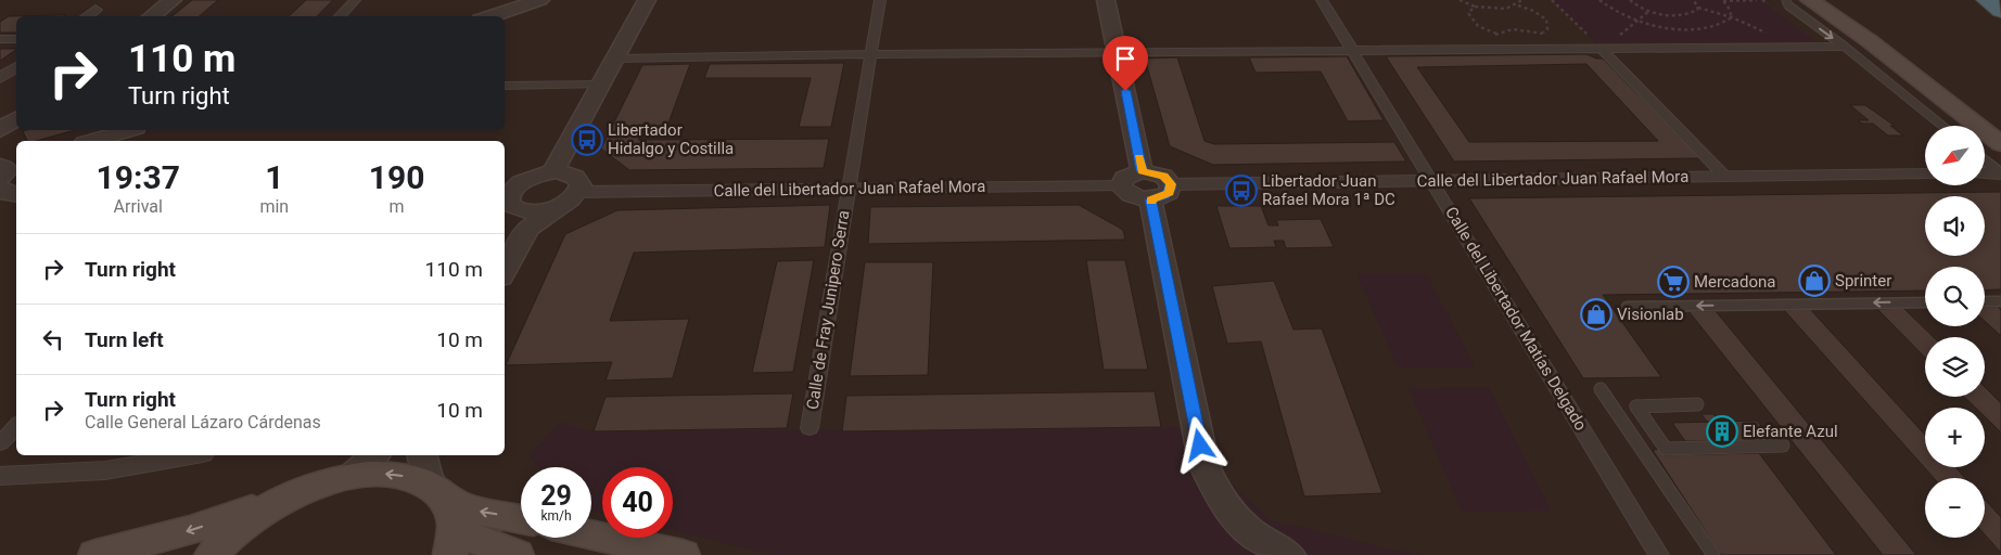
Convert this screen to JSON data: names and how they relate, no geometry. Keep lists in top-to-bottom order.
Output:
{
  "streets": {
    "street": ["Calle del Libertador Juan Rafael Mora", "Calle de Fray Junipero Serra", "Calle del Libertador Matías Delgado"]
  },
  "crossings": [
    ["Calle del Libertador Juan Rafael Mora", "Calle de Fray Junipero Serra"],
    ["Calle del Libertador Juan Rafael Mora", "Calle del Libertador Matías Delgado"]
  ],
  "places": {
    "bus stop": ["Libertador Hidalgo y Costilla", "Libertador Juan Rafael Mora 1ª DC"],
    "shop": ["Sprinter", "Visionlab"],
    "supermarket": ["Mercadona"],
    "building": ["Elefante Azul"]
  },
  "north": "bottom left",
  "page": {
    "turn": ["110 m", "Turn right"],
    "map_buttons": ["+", "−"],
    "eta": [
      "19:37",
      "Arrival",
      "1",
      "min",
      "190",
      "m"
    ],
    "list": [
      {
        "name": "Turn right",
        "value": "110 m"
      },
      {
        "name": "Turn left",
        "value": "10 m"
      },
      {
        "name": "Turn right",
        "note": "Calle General Lázaro Cárdenas",
        "value": "10 m"
      }
    ],
    "speed": "29 km/h",
    "limit": "40"
  }
}
